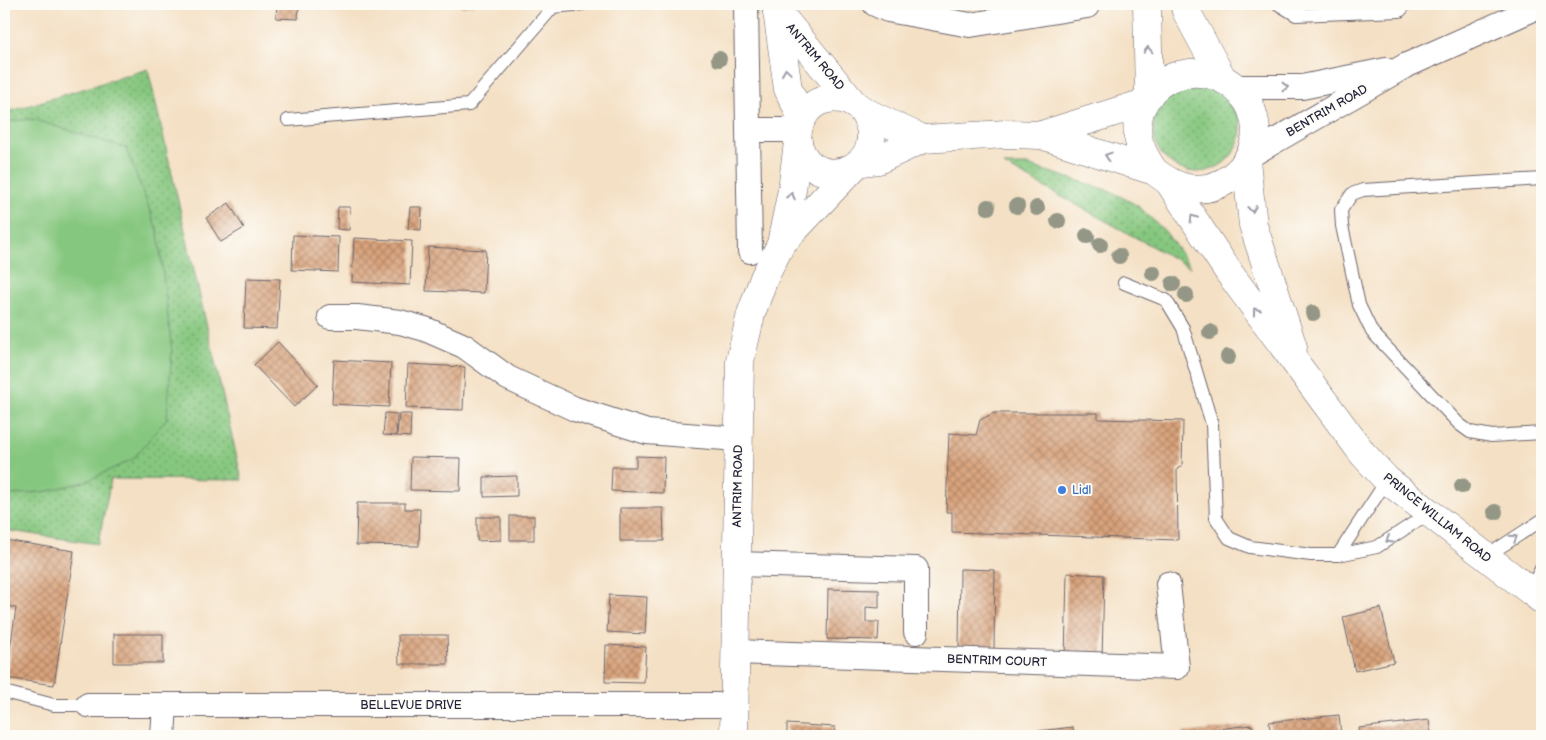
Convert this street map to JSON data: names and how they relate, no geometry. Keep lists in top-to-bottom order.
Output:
{
  "streets": {
    "main road": ["ANTRIM ROAD", "PRINCE WILLIAM ROAD"],
    "street": ["BENTRIM ROAD", "BENTRIM COURT", "BELLEVUE DRIVE"]
  },
  "crossings": [
    ["ANTRIM ROAD", "BENTRIM COURT"],
    ["ANTRIM ROAD", "BELLEVUE DRIVE"],
    ["BENTRIM ROAD", "PRINCE WILLIAM ROAD"]
  ],
  "places": ["Lidl"]
}
